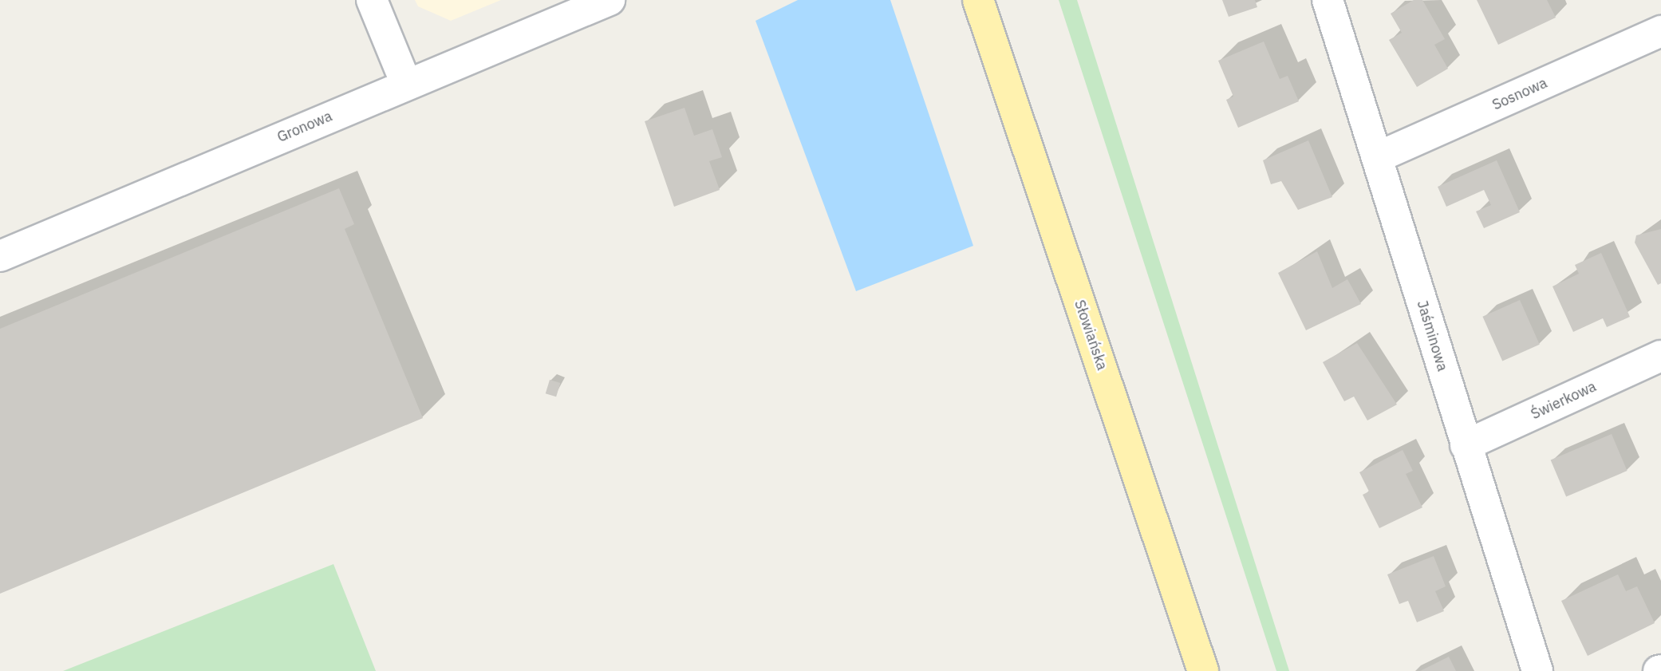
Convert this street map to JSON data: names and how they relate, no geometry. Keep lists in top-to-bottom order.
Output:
{
  "streets": {
    "main road": ["Słowiańska"],
    "street": [
      "Sosnowa",
      "Gronowa",
      "Jaśminowa",
      "Świerkowa"
    ]
  },
  "crossings": [
    ["Sosnowa", "Jaśminowa"],
    ["Jaśminowa", "Świerkowa"]
  ]
}
